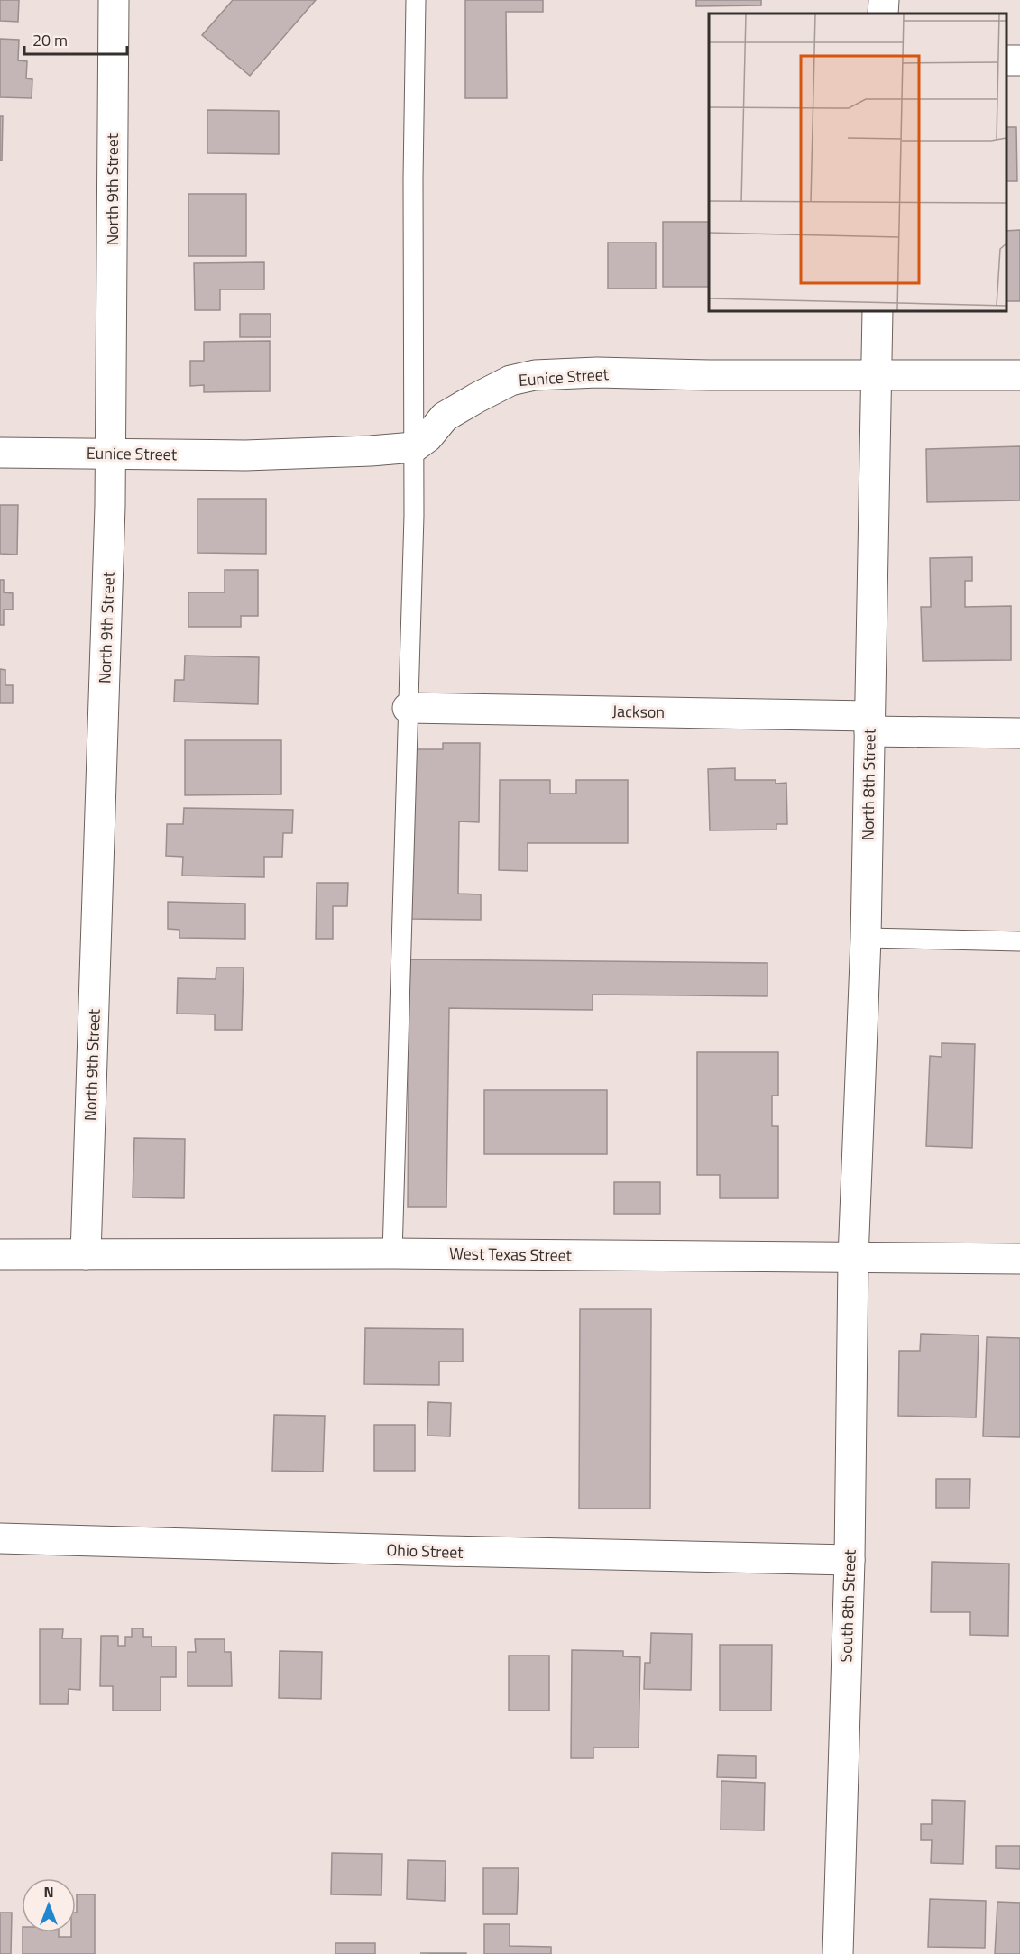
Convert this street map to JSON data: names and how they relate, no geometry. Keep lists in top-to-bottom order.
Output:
{
  "streets": {
    "street": [
      "North 9th Street",
      "Eunice Street",
      "Jackson",
      "North 8th Street",
      "West Texas Street",
      "Ohio Street",
      "South 8th Street"
    ]
  },
  "crossings": [
    ["North 9th Street", "Eunice Street"],
    ["North 9th Street", "West Texas Street"],
    ["Eunice Street", "North 8th Street"],
    ["Jackson", "North 8th Street"],
    ["North 8th Street", "West Texas Street"],
    ["North 8th Street", "South 8th Street"],
    ["West Texas Street", "South 8th Street"],
    ["Ohio Street", "South 8th Street"]
  ],
  "scale_bar": "20 m",
  "north": "top"
}
